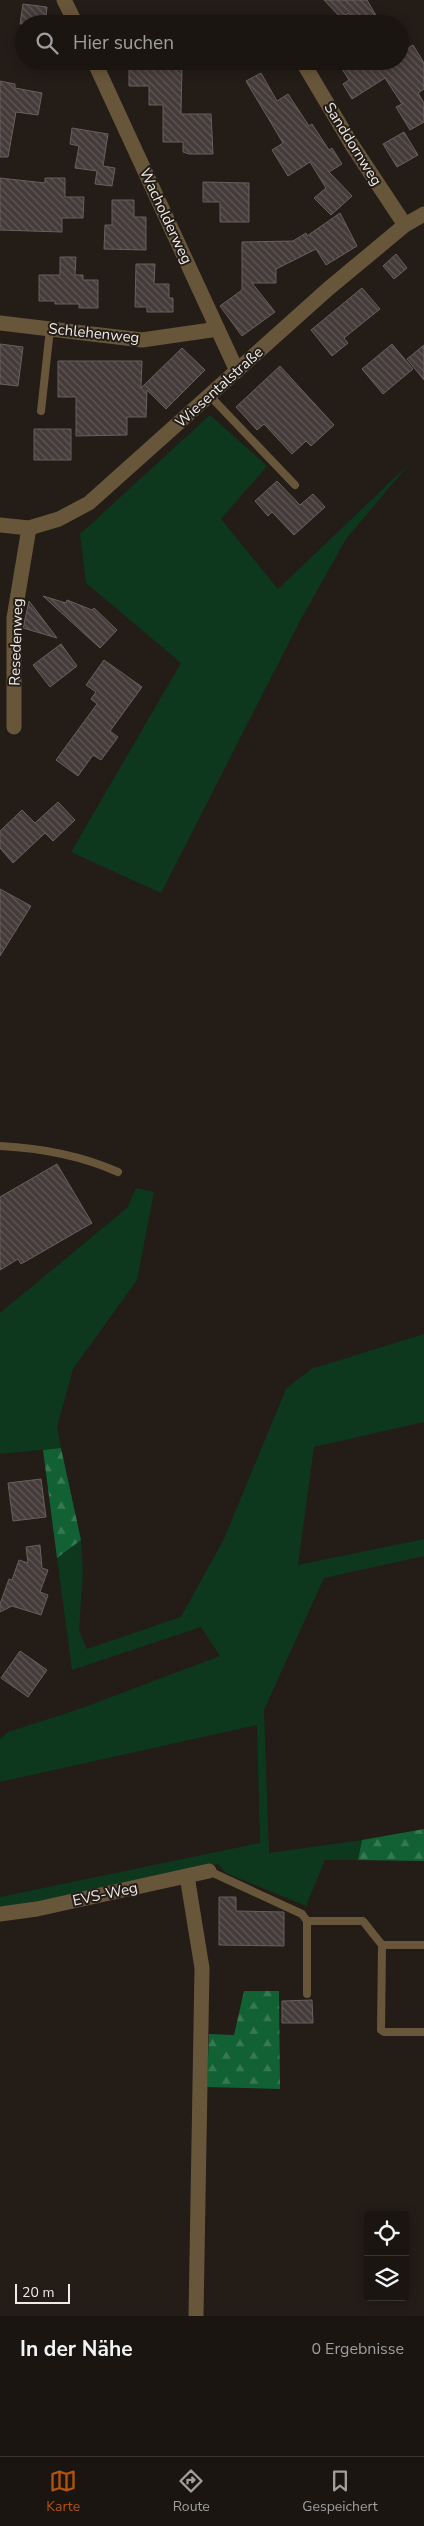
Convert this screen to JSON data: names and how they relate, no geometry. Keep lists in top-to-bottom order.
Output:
{
  "streets": {
    "street": [
      "Sanddornweg",
      "Wacholderweg",
      "Schlehenweg",
      "Wiesentalstraße",
      "Resedenweg",
      "EVS-Weg"
    ]
  },
  "crossings": [
    ["Sanddornweg", "Wiesentalstraße"],
    ["Wacholderweg", "Schlehenweg"],
    ["Wacholderweg", "Wiesentalstraße"],
    ["Wiesentalstraße", "Resedenweg"]
  ],
  "scale_bar": "20 m",
  "page": {
    "search": "Hier suchen",
    "scale": "20 m",
    "heading": ["In der Nähe", "0 Ergebnisse"],
    "nav": ["Karte", "Route", "Gespeichert"]
  }
}
